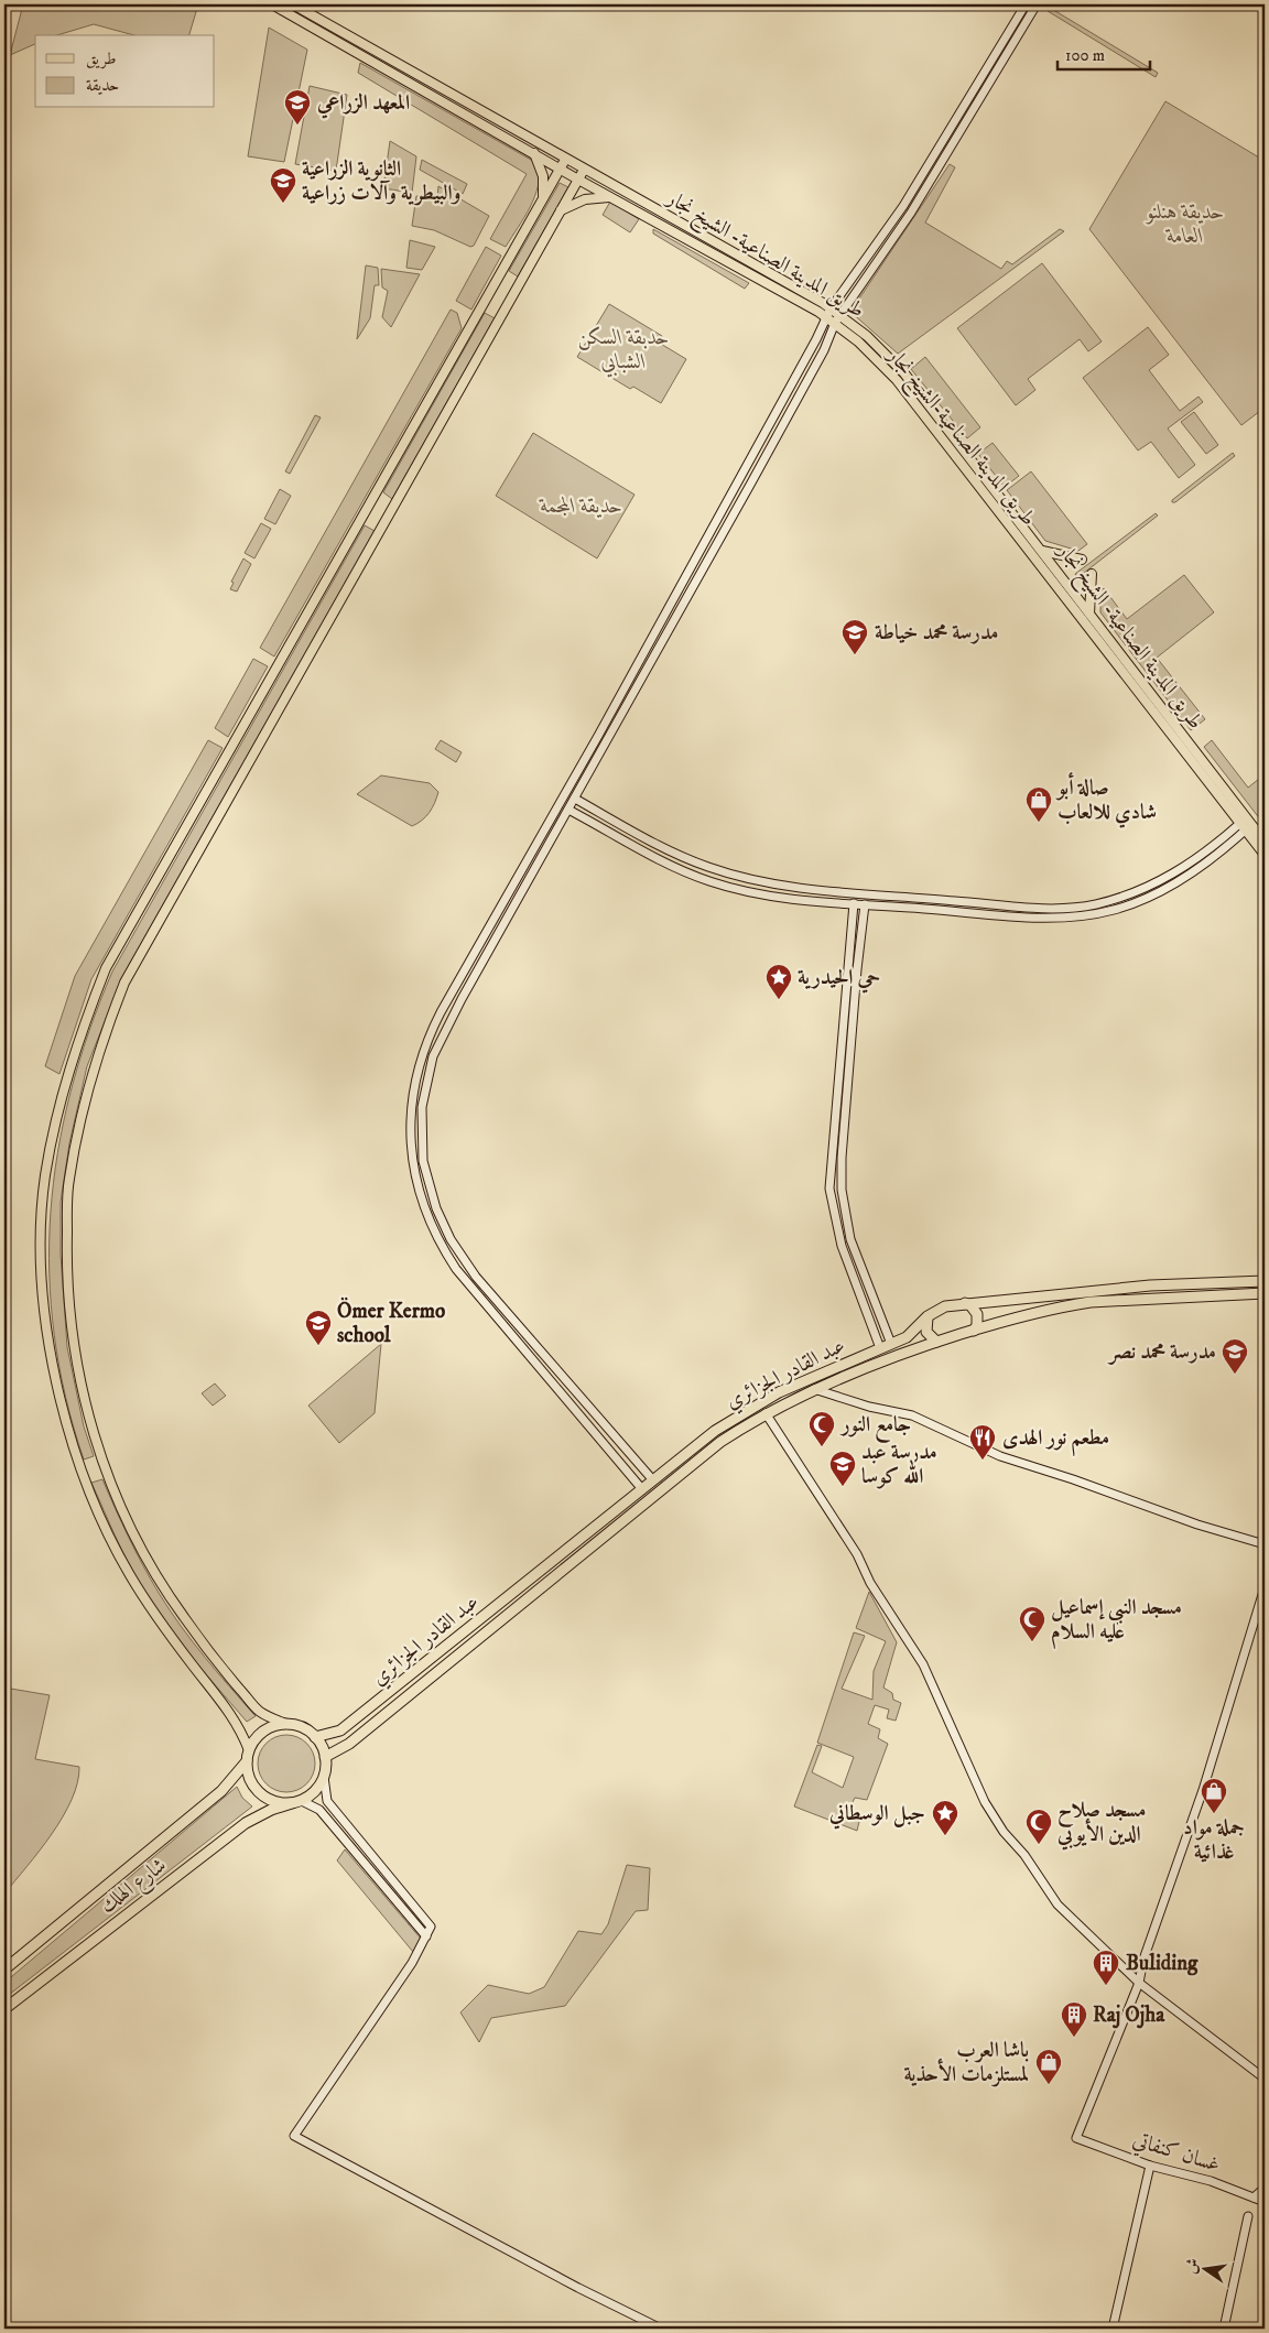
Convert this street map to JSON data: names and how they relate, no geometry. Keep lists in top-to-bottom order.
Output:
{
  "streets": {
    "highway": ["عبد القادر الجزائري", "شارع الهلك"],
    "main road": ["طريق المدينة الصناعية- الشيخ نجار", "طريق المدينة الصناعية-الشيخ نجار"],
    "street": ["غسان كنفاتي"]
  },
  "crossings": [
    ["عبد القادر الجزائري", "شارع الهلك"]
  ],
  "parks": ["حديقة هنلنو العامة", "حدبقة السكن الشبابي", "حديقة المجمة"],
  "places": {
    "school or university": [
      "المعهد الزراعي",
      "الثانوية الزراعية والبيطرية وآلات زراعية",
      "مدرسة محمد خياطة",
      "Ömer Kermo school",
      "مدرسة محمد نصر",
      "مدرسة عبد الله كوسا"
    ],
    "shop": ["صالة أبو شادي للالعاب", "جملة مواد غذائية", "باشا العرب لمستلزمات الأحذية"],
    "place": ["حي الحيدرية", "جبل الوسطاني"],
    "mosque": ["جامع النور", "مسجد النبي إسماعيل عليه السلام", "مسجد صلاح الدين الأيوبي"],
    "restaurant": ["مطعم نور الهدى"],
    "building": ["Buliding", "Raj Ojha"]
  },
  "legend": ["طريق", "حديقة"],
  "scale_bar": "100 m",
  "north": "left"
}
